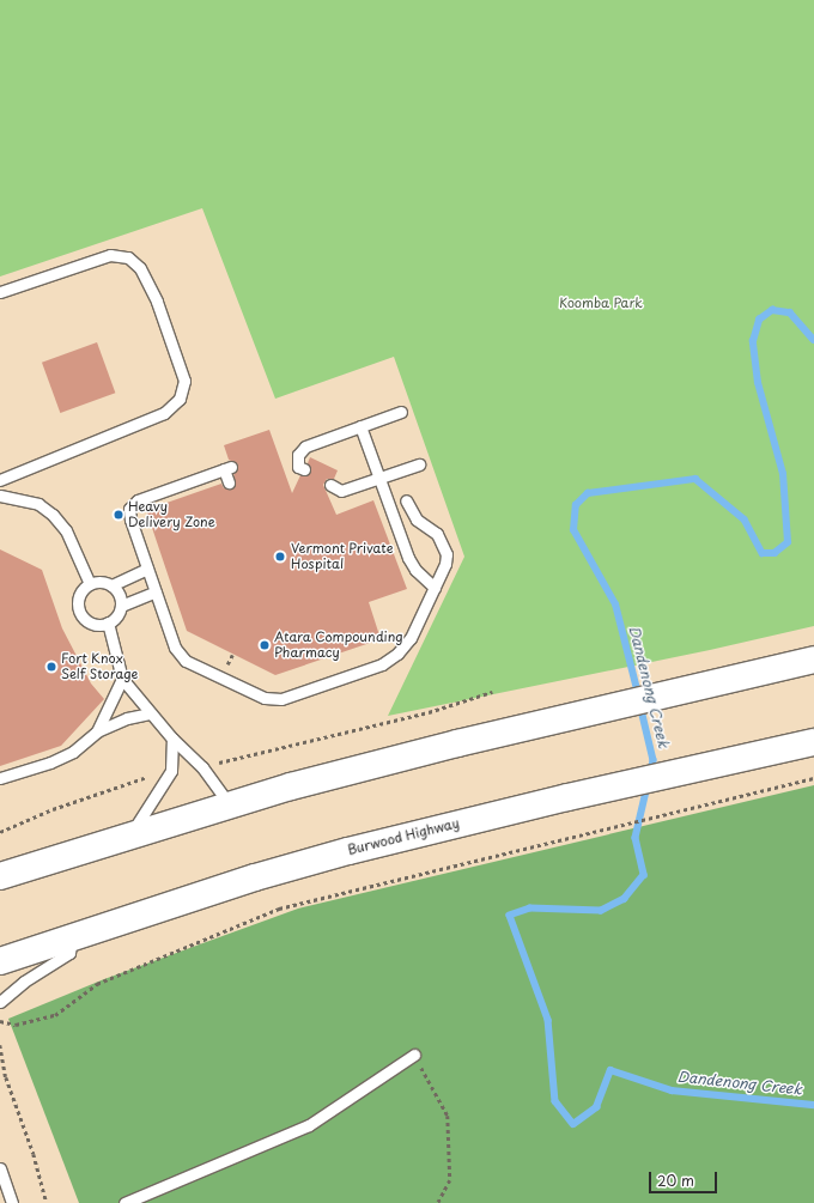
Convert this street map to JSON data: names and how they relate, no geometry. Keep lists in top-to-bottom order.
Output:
{
  "streets": {
    "highway": ["Burwood Highway"]
  },
  "water": ["Dandenong Creek"],
  "parks": ["Koomba Park"],
  "places": [
    "Heavy Delivery Zone",
    "Vermont Private Hospital",
    "Atara Compounding Pharmacy",
    "Fort Knox Self Storage"
  ],
  "scale_bar": "20 m"
}
